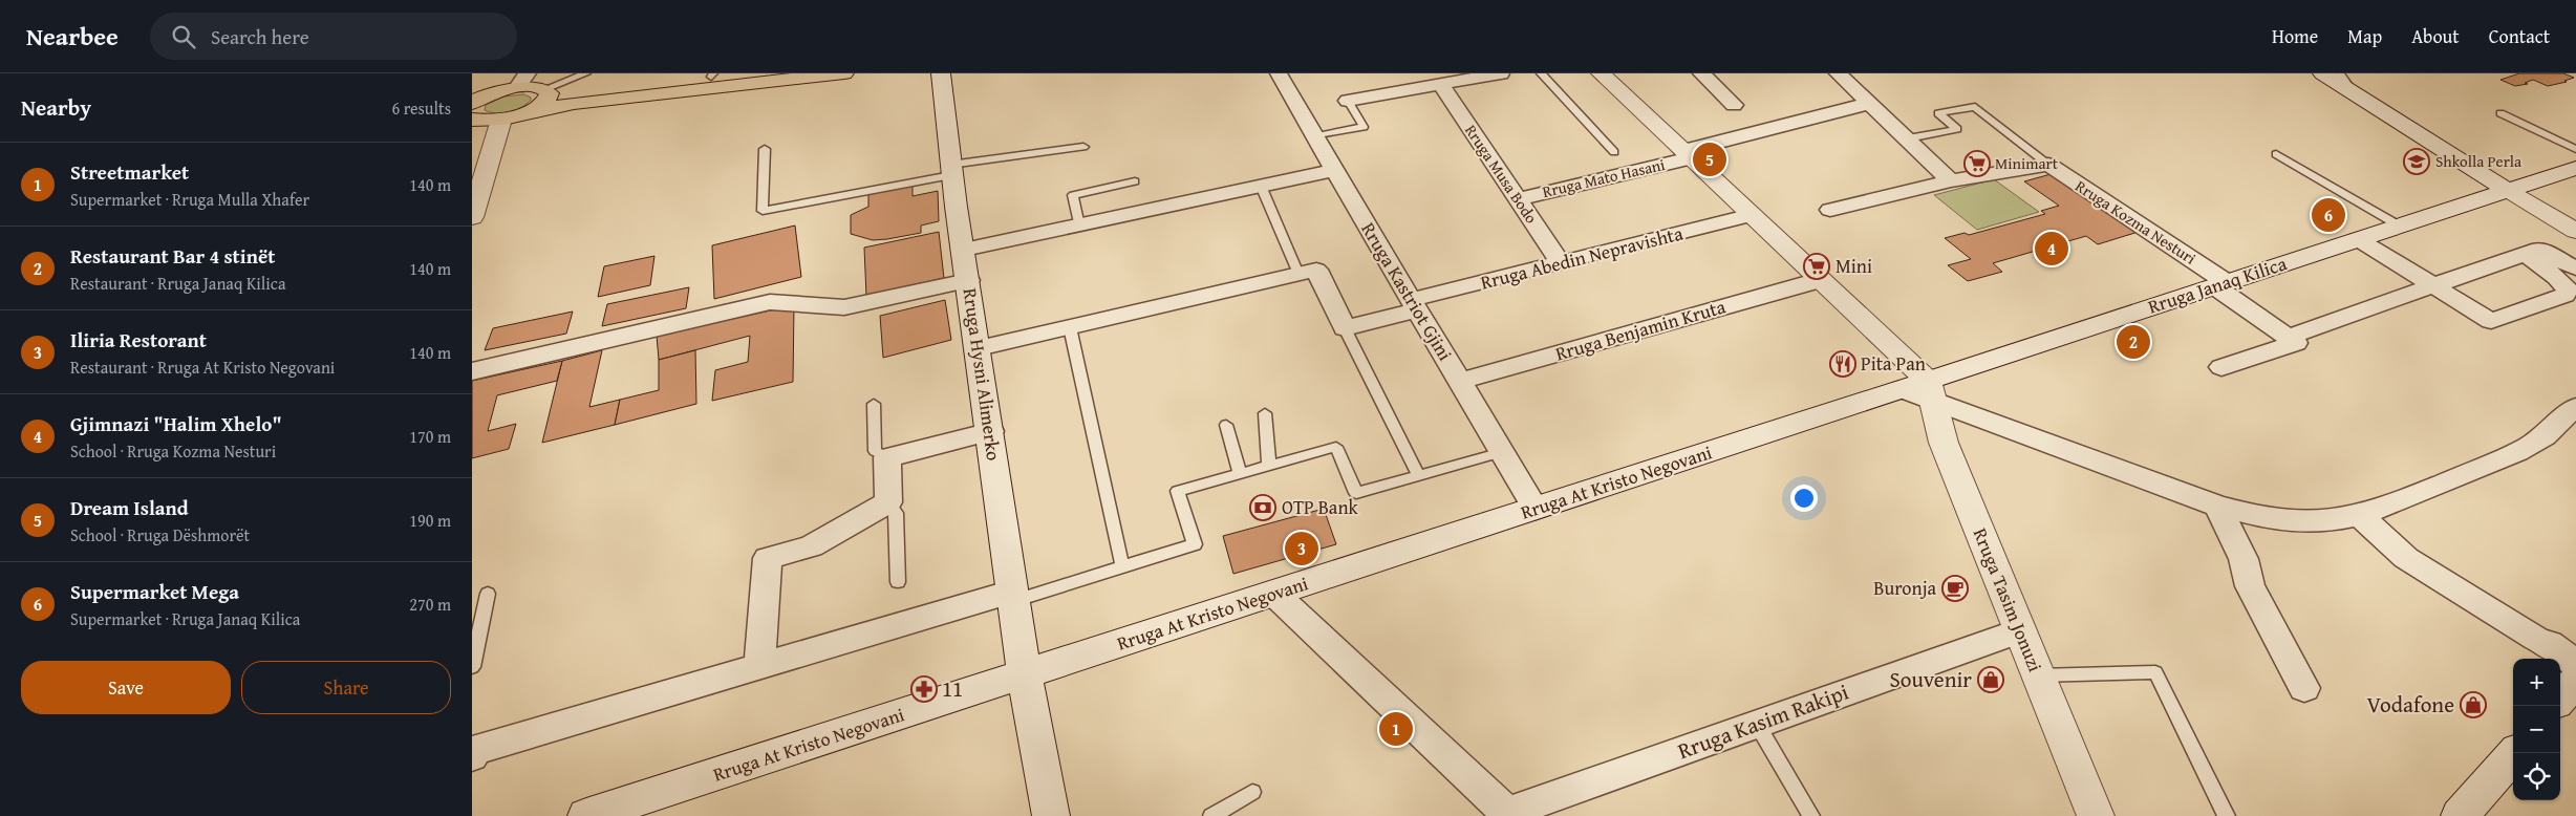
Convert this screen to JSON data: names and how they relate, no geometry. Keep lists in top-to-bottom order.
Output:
{
  "streets": {
    "main road": [
      "Rruga Janaq Kilica",
      "Rruga Hysni Alimerko",
      "Rruga At Kristo Negovani",
      "Rruga Tasim Jonuzi"
    ],
    "street": [
      "Rruga Musa Bodo",
      "Rruga Mato Hasani",
      "Rruga Kozma Nesturi",
      "Rruga Abedin Nepravishta",
      "Rruga Kastriot Gjini",
      "Rruga Benjamin Kruta",
      "Rruga Kasim Rakipi"
    ]
  },
  "crossings": [
    ["Rruga Musa Bodo", "Rruga Mato Hasani"],
    ["Rruga Musa Bodo", "Rruga Abedin Nepravishta"],
    ["Rruga Kozma Nesturi", "Rruga Janaq Kilica"],
    ["Rruga Abedin Nepravishta", "Rruga Kastriot Gjini"],
    ["Rruga Janaq Kilica", "Rruga At Kristo Negovani"],
    ["Rruga Janaq Kilica", "Rruga Tasim Jonuzi"],
    ["Rruga Kastriot Gjini", "Rruga Benjamin Kruta"],
    ["Rruga Kastriot Gjini", "Rruga At Kristo Negovani"],
    ["Rruga Hysni Alimerko", "Rruga At Kristo Negovani"],
    ["Rruga At Kristo Negovani", "Rruga Tasim Jonuzi"],
    ["Rruga Tasim Jonuzi", "Rruga Kasim Rakipi"]
  ],
  "places": {
    "school or university": ["Shkolla Perla"],
    "supermarket": ["Minimart", "Mini"],
    "restaurant": ["Pita Pan"],
    "bank": ["OTP Bank"],
    "cafe": ["Buronja"],
    "shop": ["Souvenir", "Vodafone"],
    "pharmacy": ["11"]
  },
  "page": {
    "header": "Nearbee",
    "search": "Search here",
    "nav": [
      "Home",
      "Map",
      "About",
      "Contact"
    ],
    "heading": ["Nearby", "6 results"],
    "pins": [
      "5",
      "6",
      "4",
      "2",
      "3",
      "1"
    ],
    "list": [
      {
        "mark": "1",
        "name": "Streetmarket",
        "note": "Supermarket · Rruga Mulla Xhafer",
        "value": "140 m"
      },
      {
        "mark": "2",
        "name": "Restaurant Bar 4 stinët",
        "note": "Restaurant · Rruga Janaq Kilica",
        "value": "140 m"
      },
      {
        "mark": "3",
        "name": "Iliria Restorant",
        "note": "Restaurant · Rruga At Kristo Negovani",
        "value": "140 m"
      },
      {
        "mark": "4",
        "name": "Gjimnazi \"Halim Xhelo\"",
        "note": "School · Rruga Kozma Nesturi",
        "value": "170 m"
      },
      {
        "mark": "5",
        "name": "Dream Island",
        "note": "School · Rruga Dëshmorët",
        "value": "190 m"
      },
      {
        "mark": "6",
        "name": "Supermarket Mega",
        "note": "Supermarket · Rruga Janaq Kilica",
        "value": "270 m"
      }
    ],
    "buttons": ["Save", "Share"],
    "map_buttons": ["+", "−"]
  }
}
